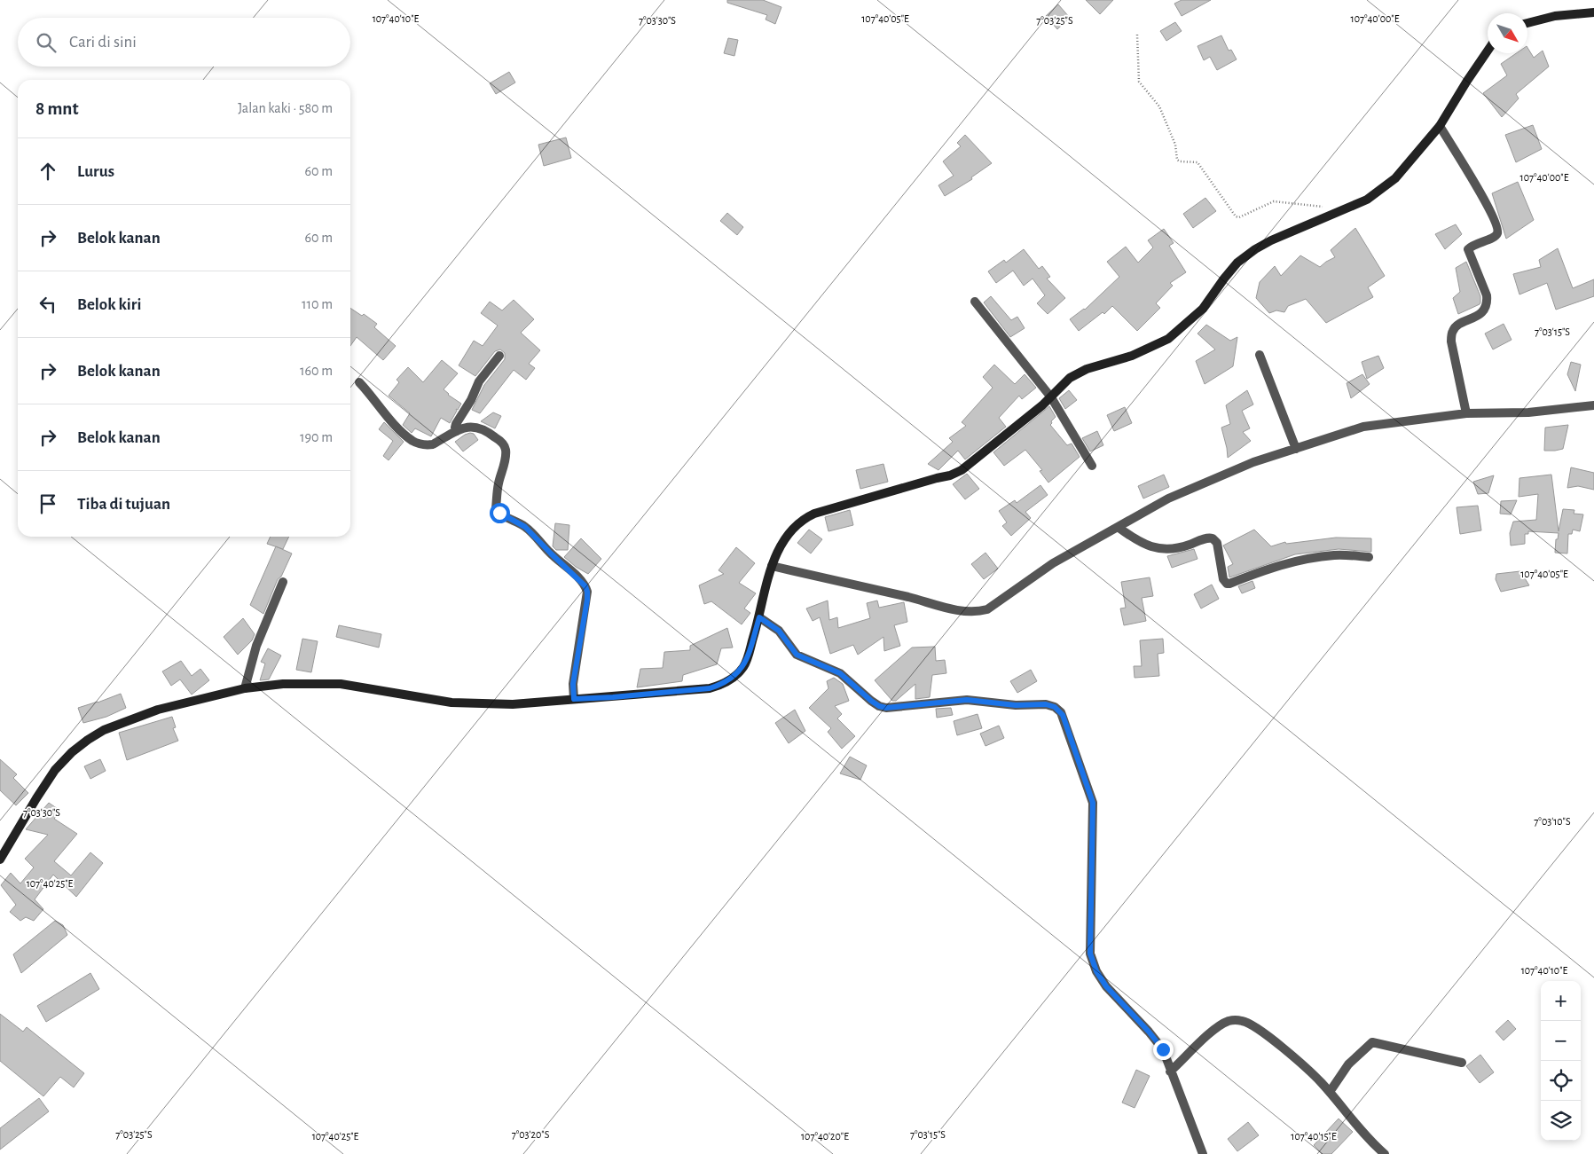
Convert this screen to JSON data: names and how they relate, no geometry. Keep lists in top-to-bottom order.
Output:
{
  "north": "bottom right",
  "page": {
    "search": "Cari di sini",
    "heading": ["8 mnt", "Jalan kaki · 580 m"],
    "list": [
      ["Lurus", "60 m"],
      ["Belok kanan", "60 m"],
      ["Belok kiri", "110 m"],
      ["Belok kanan", "160 m"],
      ["Belok kanan", "190 m"],
      "Tiba di tujuan"
    ],
    "map_buttons": ["+", "−"]
  },
  "coordinates": [
    "107°40'05\"E",
    "107°40'10\"E",
    "107°40'00\"E",
    "7°03'25\"S",
    "7°03'30\"S",
    "7°03'15\"S",
    "7°03'10\"S",
    "107°40'25\"E",
    "7°03'20\"S",
    "107°40'20\"E",
    "107°40'15\"E"
  ]
}
